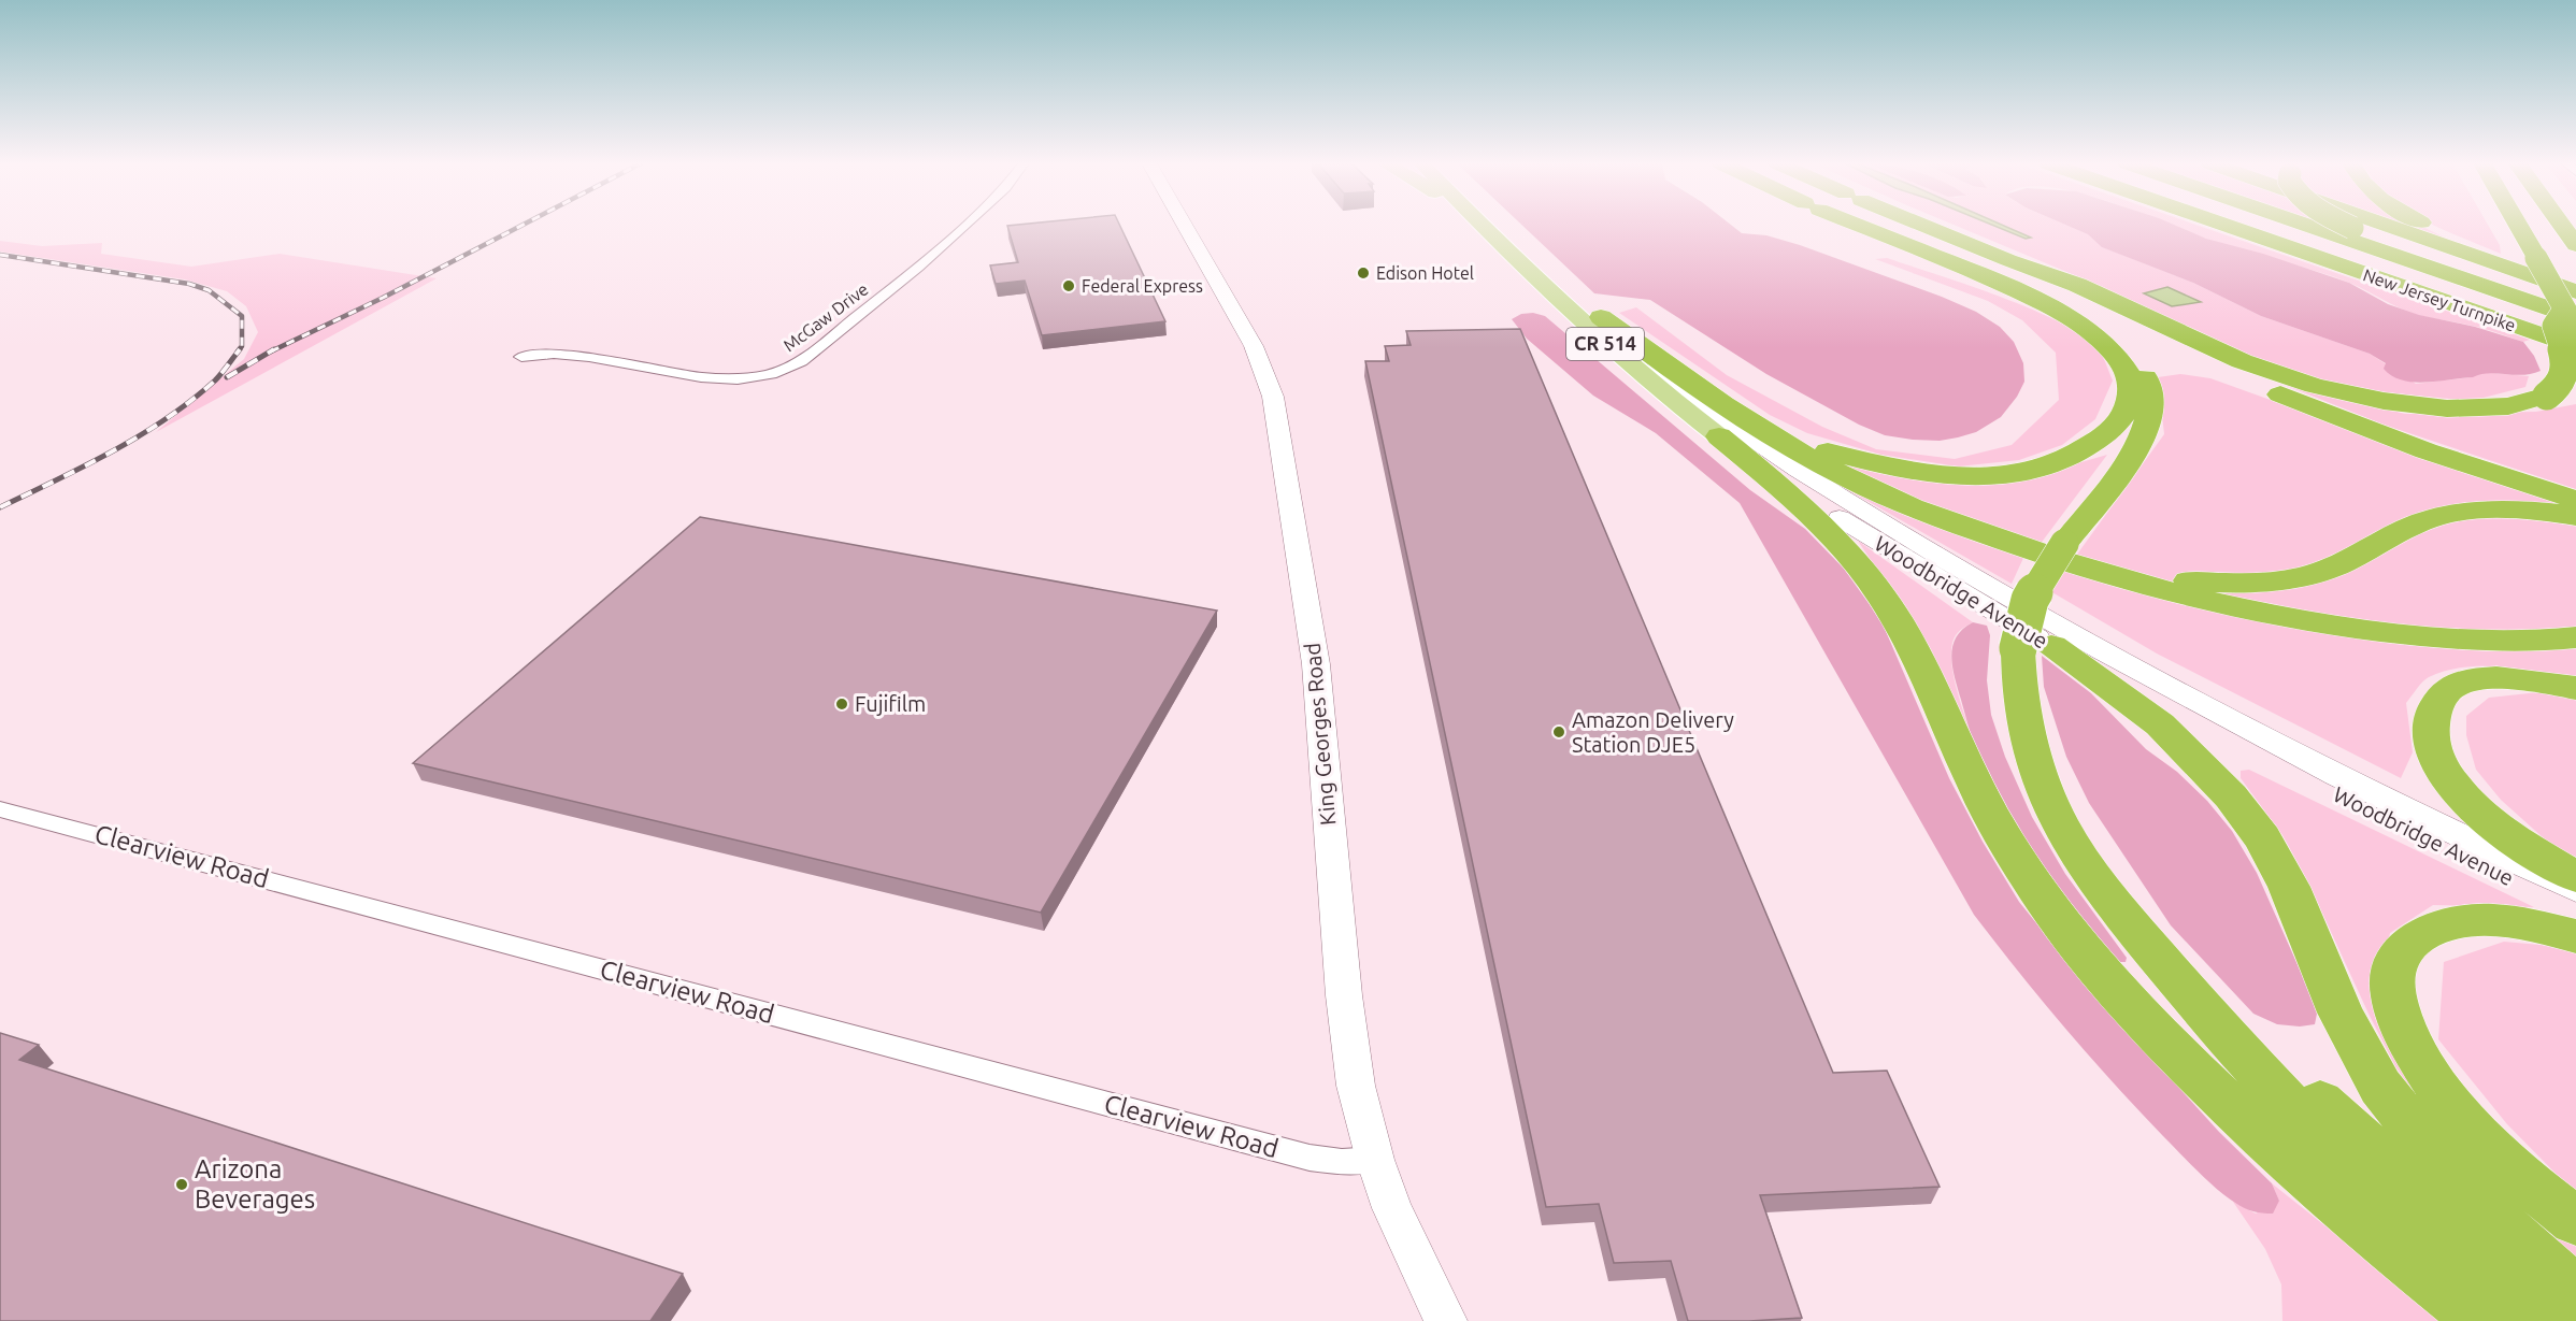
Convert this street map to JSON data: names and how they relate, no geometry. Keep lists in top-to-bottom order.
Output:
{
  "streets": {
    "highway": ["New Jersey Turnpike"],
    "main road": ["CR 514", "Woodbridge Avenue", "King Georges Road"],
    "street": ["McGaw Drive", "Clearview Road"]
  },
  "crossings": [
    ["King Georges Road", "Clearview Road"]
  ],
  "places": [
    "Edison Hotel",
    "Federal Express",
    "Fujifilm",
    "Amazon Delivery Station DJE5",
    "Arizona Beverages"
  ]
}
